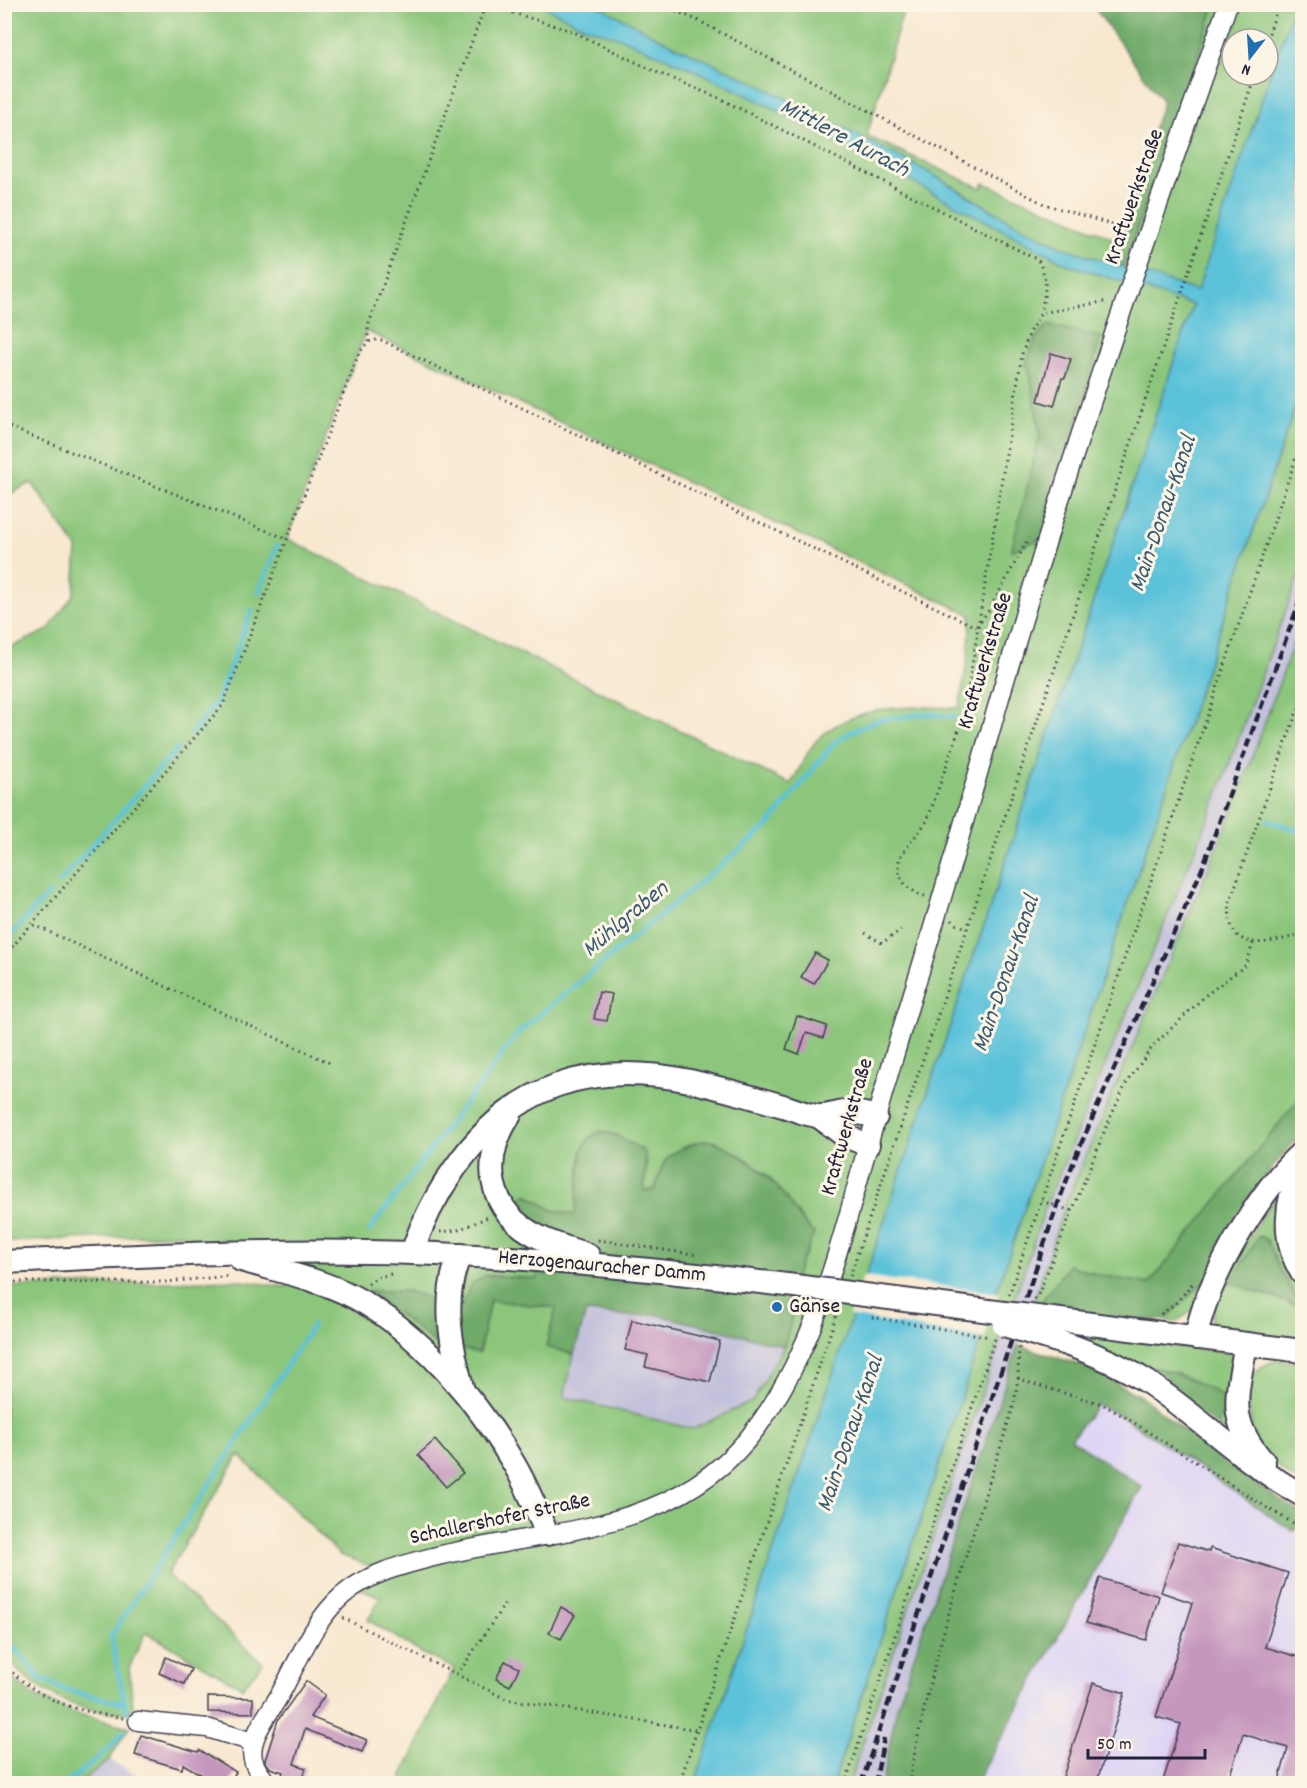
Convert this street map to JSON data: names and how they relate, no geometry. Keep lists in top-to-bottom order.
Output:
{
  "streets": {
    "main road": ["Herzogenauracher Damm"],
    "street": ["Kraftwerkstraße", "Schallershofer Straße"]
  },
  "crossings": [
    ["Kraftwerkstraße", "Schallershofer Straße"]
  ],
  "water": ["Mittlere Aurach", "Main-Donau-Kanal", "Mühlgraben"],
  "places": ["Gänse"],
  "scale_bar": "50 m",
  "north": "bottom"
}
